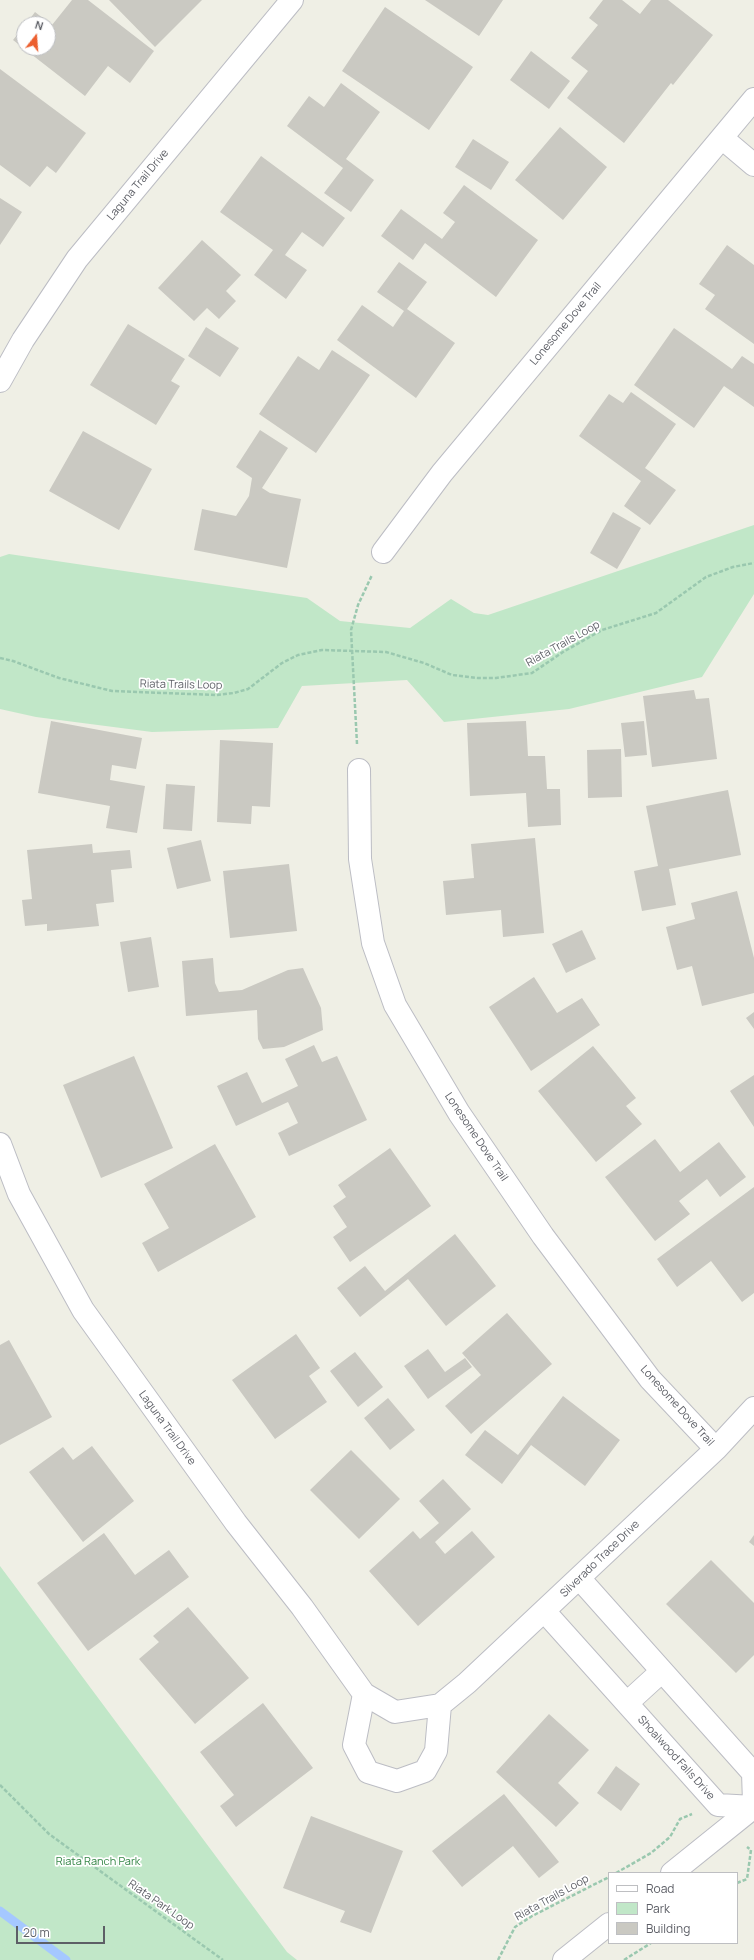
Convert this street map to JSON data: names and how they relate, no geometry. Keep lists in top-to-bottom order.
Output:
{
  "streets": {
    "street": [
      "Laguna Trail Drive",
      "Lonesome Dove Trail",
      "Silverado Trace Drive",
      "Shoalwood Falls Drive"
    ],
    "path": ["Riata Trails Loop", "Riata Park Loop"]
  },
  "crossings": [
    ["Laguna Trail Drive", "Silverado Trace Drive"],
    ["Lonesome Dove Trail", "Silverado Trace Drive"],
    ["Silverado Trace Drive", "Shoalwood Falls Drive"]
  ],
  "parks": ["Riata Ranch Park"],
  "legend": ["Road", "Park", "Building"],
  "scale_bar": "20 m",
  "north": "top"
}
